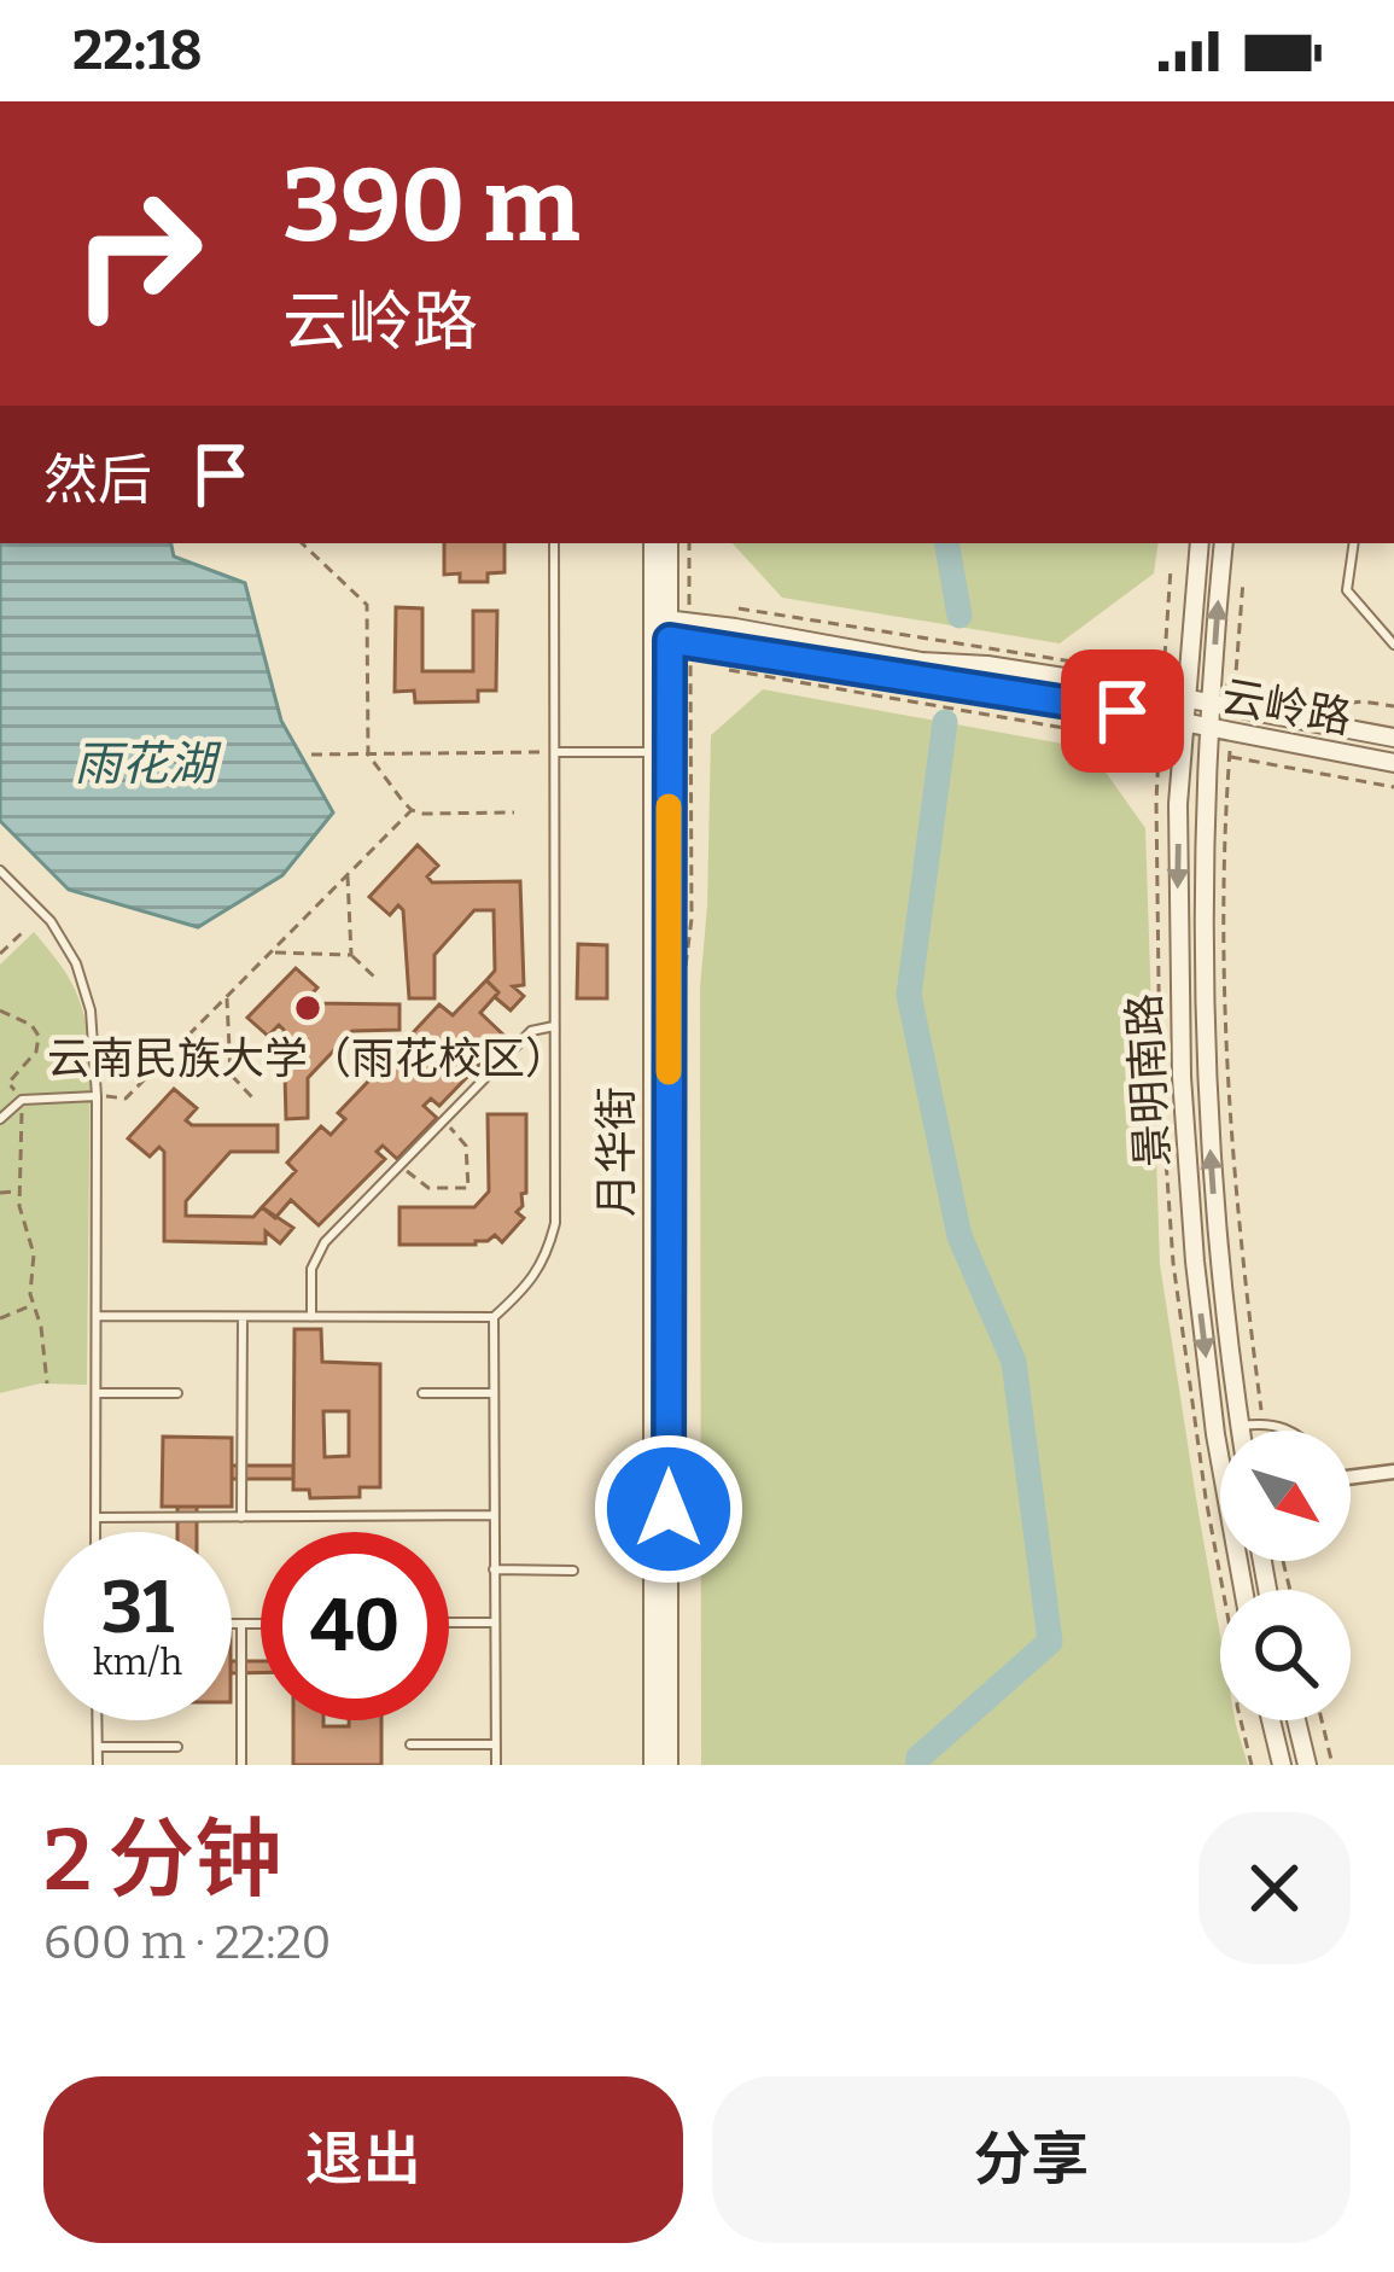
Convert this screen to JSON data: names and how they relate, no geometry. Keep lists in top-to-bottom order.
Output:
{
  "streets": {
    "street": ["云岭路", "景明南路", "月华街"]
  },
  "crossings": [
    ["云岭路", "景明南路"],
    ["云岭路", "月华街"]
  ],
  "water": ["雨花湖"],
  "places": ["云南民族大学（雨花校区）"],
  "north": "bottom right",
  "page": {
    "status": "22:18",
    "turn": ["390 m", "云岭路"],
    "then": "然后",
    "speed": "31 km/h",
    "limit": "40",
    "heading": ["2 分钟", "600 m · 22:20"],
    "buttons": ["退出", "分享"]
  }
}
